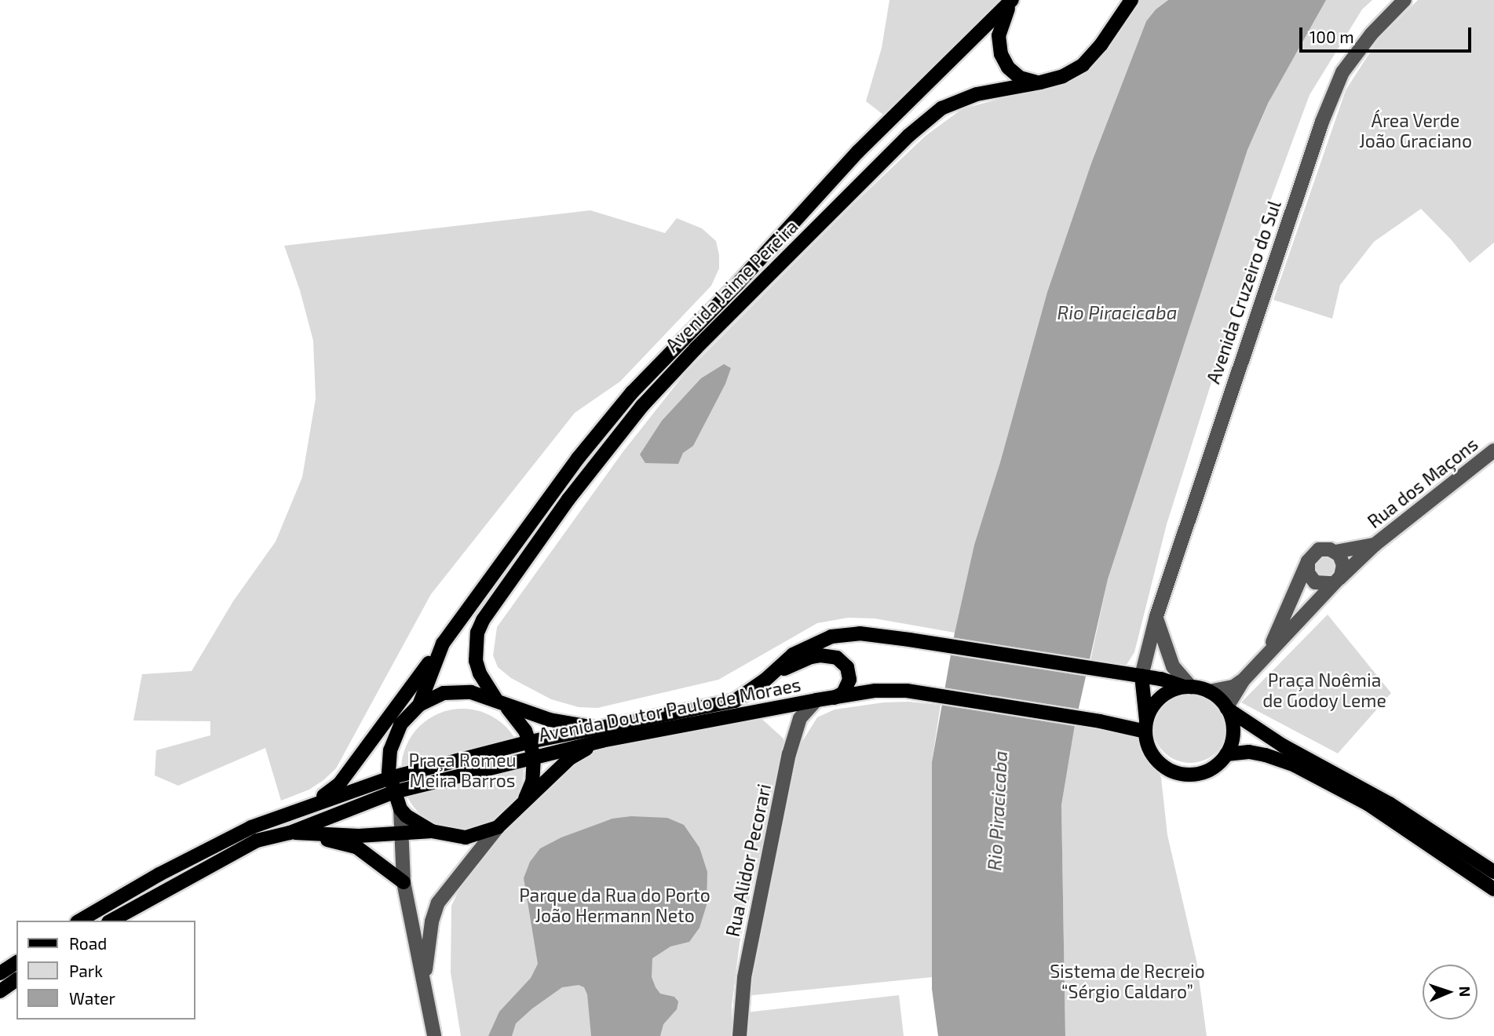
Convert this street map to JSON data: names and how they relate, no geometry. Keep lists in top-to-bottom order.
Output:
{
  "streets": {
    "main road": ["Avenida Jaime Pereira", "Avenida Doutor Paulo de Moraes"],
    "street": ["Avenida Cruzeiro do Sul", "Rua dos Maçons", "Rua Alidor Pecorari"]
  },
  "crossings": [
    ["Avenida Jaime Pereira", "Avenida Doutor Paulo de Moraes"],
    ["Avenida Cruzeiro do Sul", "Avenida Doutor Paulo de Moraes"],
    ["Rua dos Maçons", "Avenida Doutor Paulo de Moraes"],
    ["Avenida Doutor Paulo de Moraes", "Rua Alidor Pecorari"]
  ],
  "water": ["Rio Piracicaba"],
  "parks": [
    "Área Verde João Graciano",
    "Praça Noêmia de Godoy Leme",
    "Praça Romeu Meira Barros",
    "Parque da Rua do Porto João Hermann Neto",
    "Sistema de Recreio “Sérgio Caldaro”"
  ],
  "legend": ["Road", "Park", "Water"],
  "scale_bar": "100 m",
  "north": "right"
}
